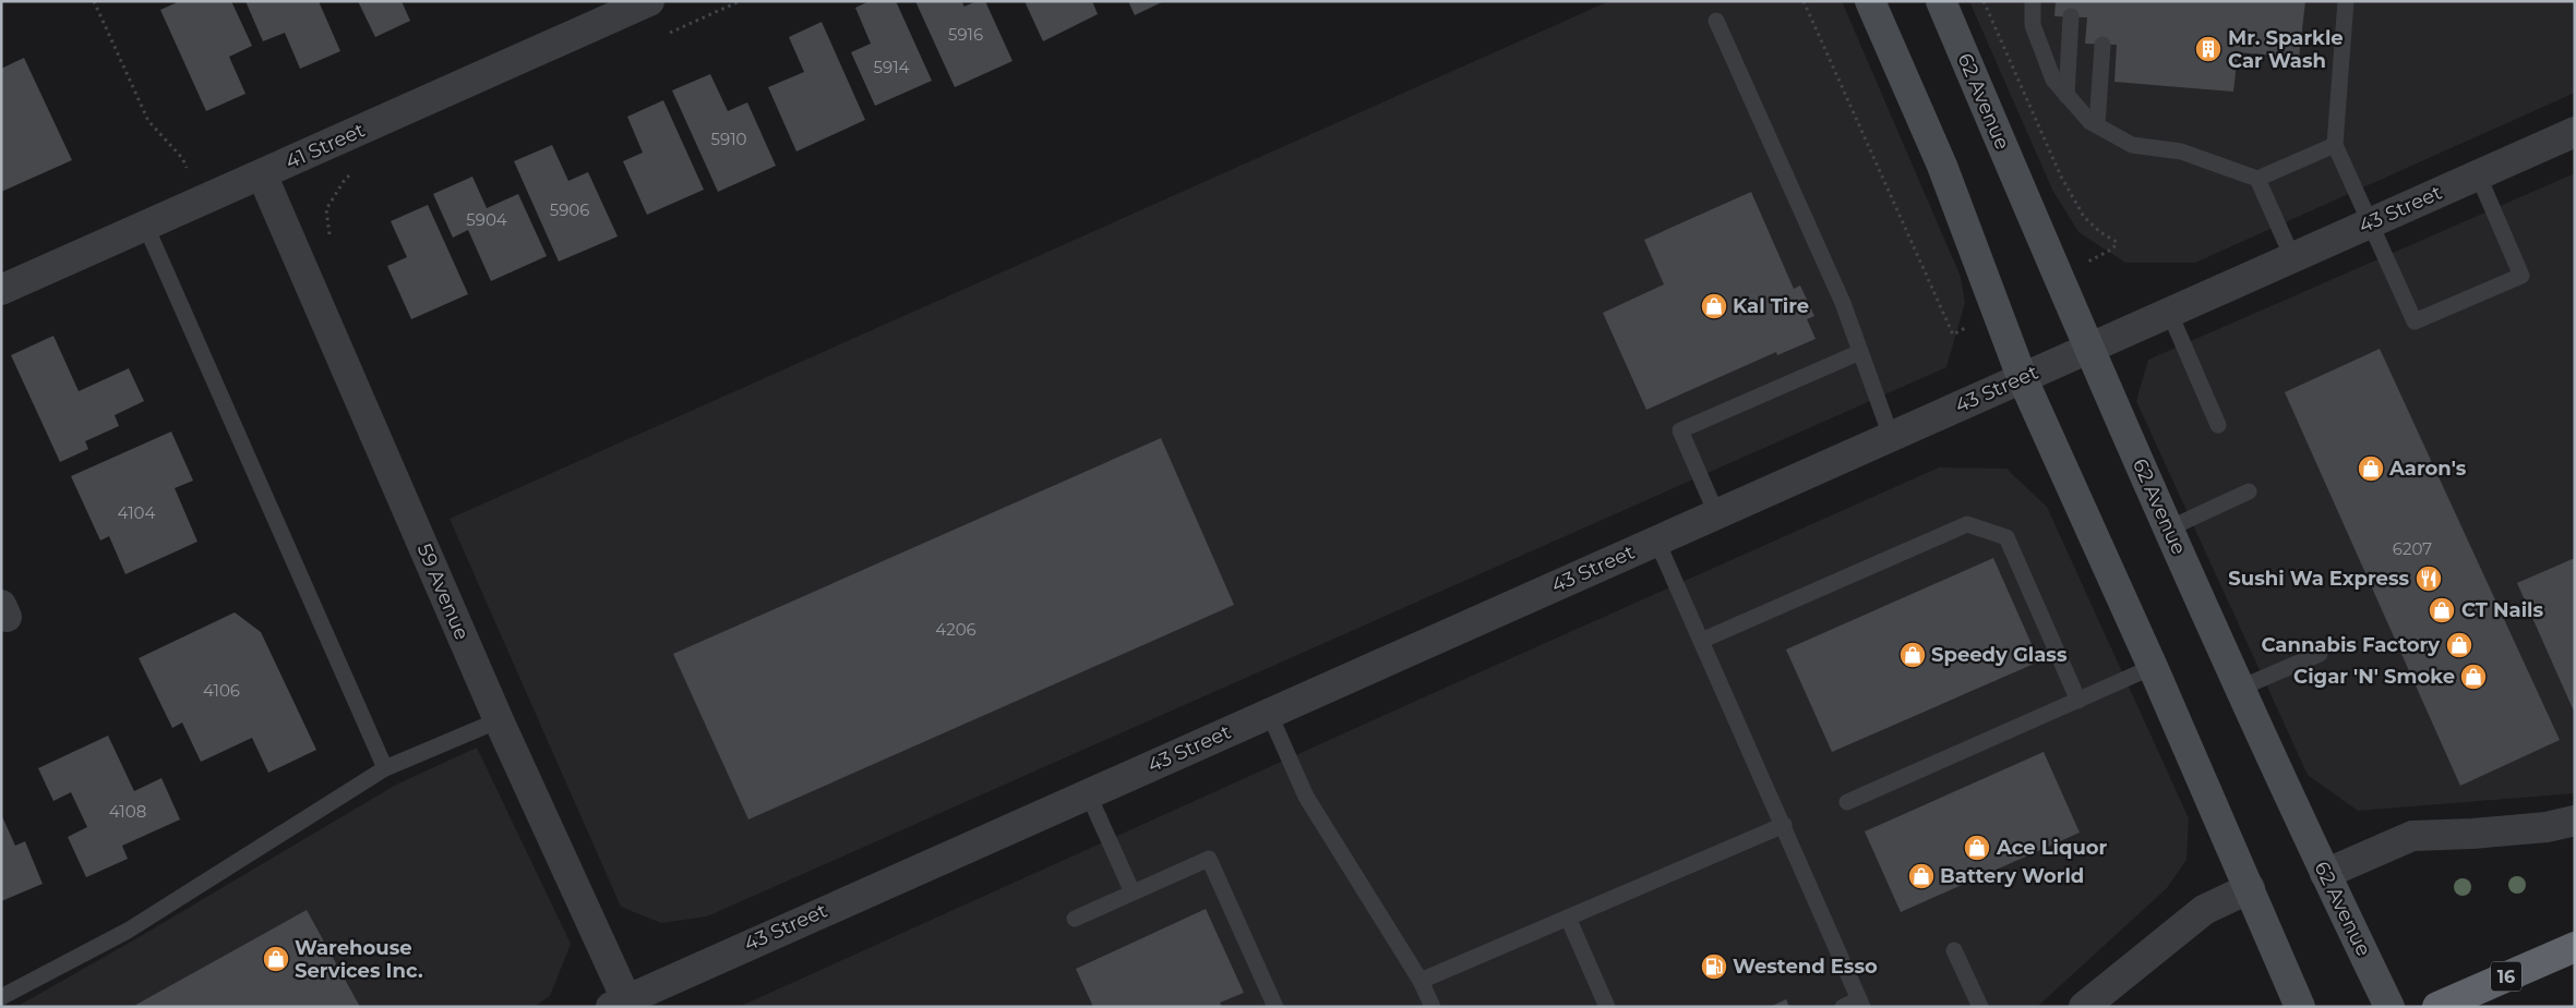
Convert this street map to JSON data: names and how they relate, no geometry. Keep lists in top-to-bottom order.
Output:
{
  "streets": {
    "highway": ["16"],
    "main road": ["62 Avenue"],
    "street": ["41 Street", "43 Street", "59 Avenue"]
  },
  "crossings": [
    ["62 Avenue", "43 Street"],
    ["41 Street", "59 Avenue"],
    ["43 Street", "59 Avenue"]
  ],
  "places": {
    "building": ["Mr. Sparkle Car Wash"],
    "shop": [
      "Kal Tire",
      "Aaron's",
      "CT Nails",
      "Cannabis Factory",
      "Speedy Glass",
      "Cigar 'N' Smoke",
      "Ace Liquor",
      "Battery World",
      "Warehouse Services Inc."
    ],
    "restaurant": ["Sushi Wa Express"],
    "fuel station": ["Westend Esso"]
  },
  "house_numbers": [
    "5916",
    "5914",
    "5910",
    "5906",
    "5904",
    "4104",
    "6207",
    "4206",
    "4106",
    "4108"
  ]
}
